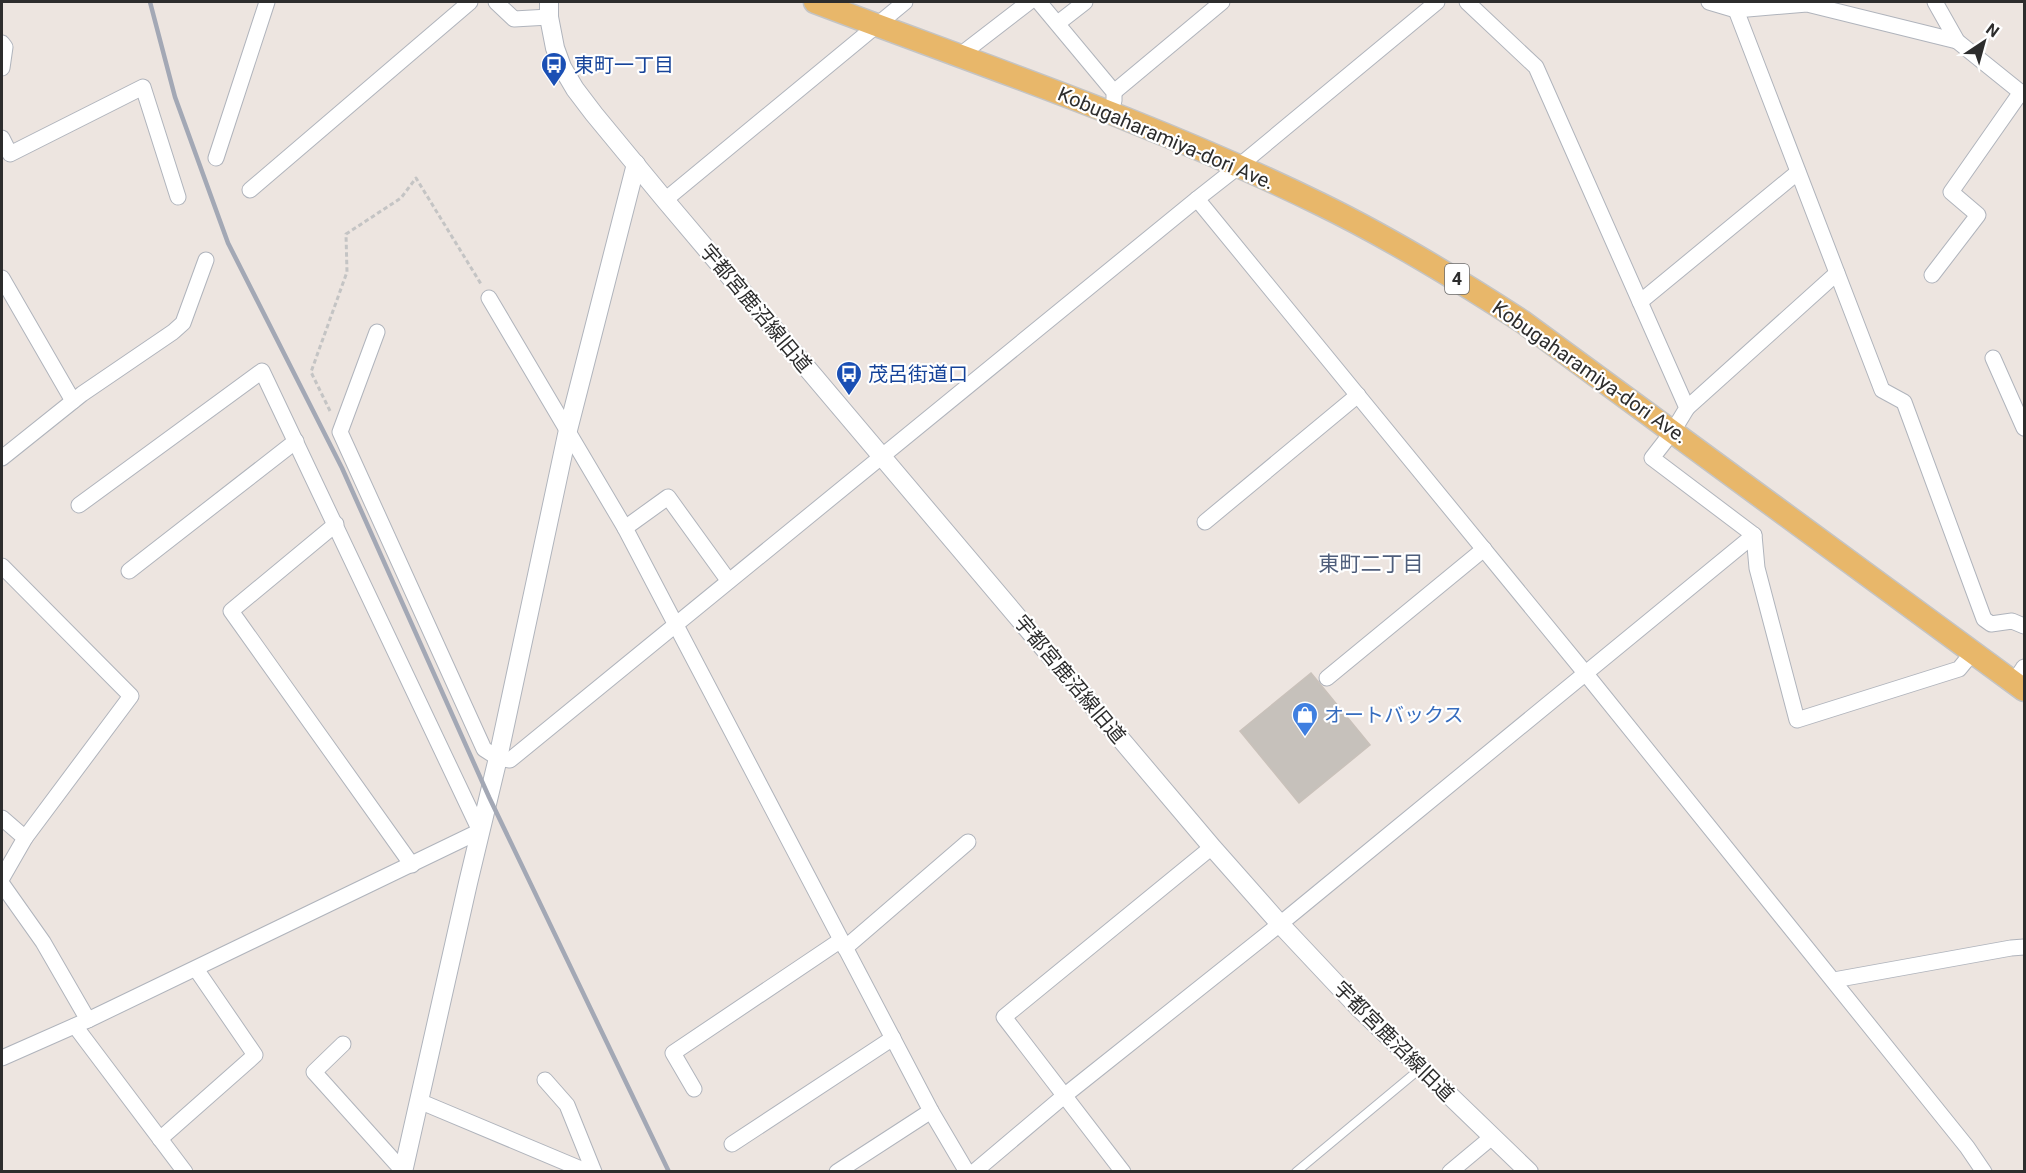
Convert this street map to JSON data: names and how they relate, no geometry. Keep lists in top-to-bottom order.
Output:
{
  "streets": {
    "main road": ["Kobugaharamiya-dori Ave.", "4"],
    "street": ["宇都宮鹿沼線旧道"]
  },
  "districts": ["東町二丁目"],
  "places": {
    "bus stop": ["東町一丁目", "茂呂街道口"],
    "shop": ["オートバックス"]
  },
  "north": "top right"
}
